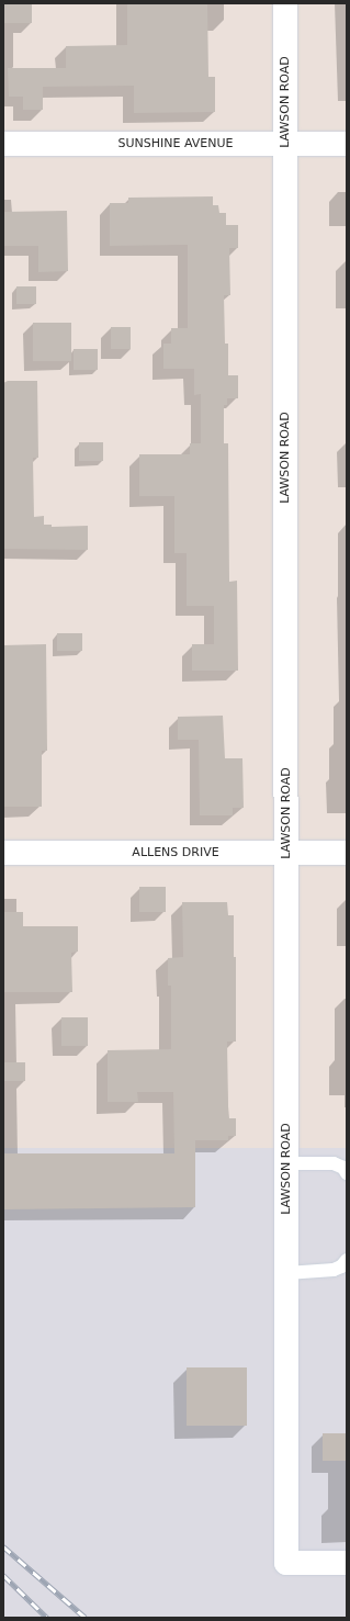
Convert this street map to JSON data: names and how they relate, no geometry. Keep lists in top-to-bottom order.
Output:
{
  "streets": {
    "street": ["LAWSON ROAD", "SUNSHINE AVENUE", "ALLENS DRIVE"]
  },
  "crossings": [
    ["LAWSON ROAD", "SUNSHINE AVENUE"],
    ["LAWSON ROAD", "ALLENS DRIVE"]
  ]
}
